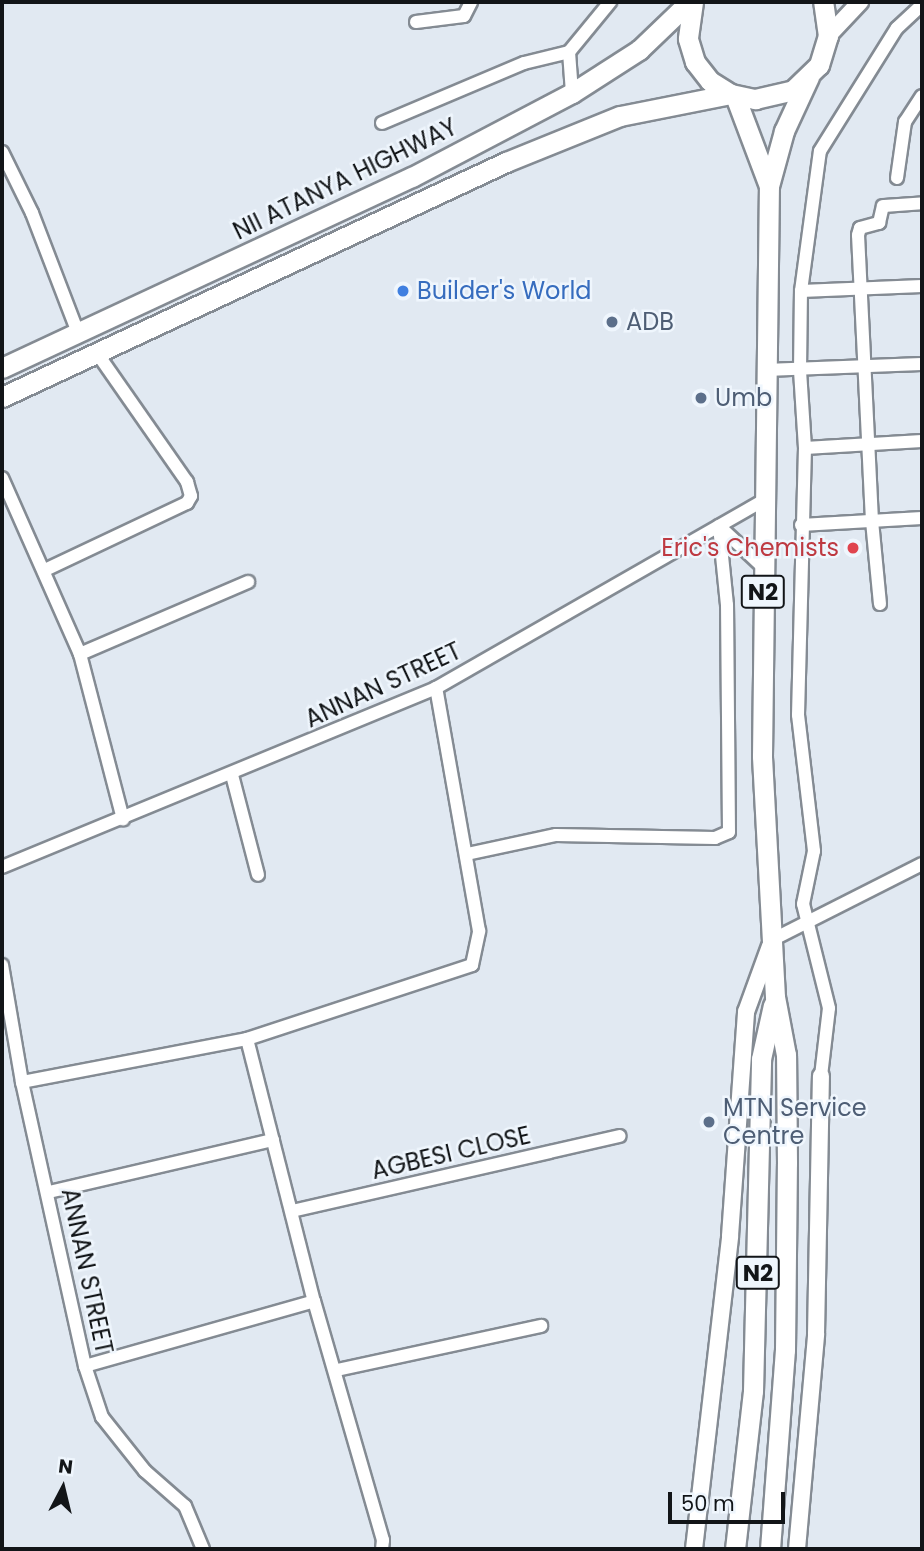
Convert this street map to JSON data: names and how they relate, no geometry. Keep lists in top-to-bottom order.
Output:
{
  "streets": {
    "main road": ["NII ATANYA HIGHWAY", "N2"],
    "street": ["ANNAN STREET", "AGBESI CLOSE"]
  },
  "crossings": [
    ["N2", "ANNAN STREET"]
  ],
  "places": [
    "Builder's World",
    "ADB",
    "Umb",
    "Eric's Chemists",
    "MTN Service Centre"
  ],
  "scale_bar": "50 m",
  "north": "top"
}
